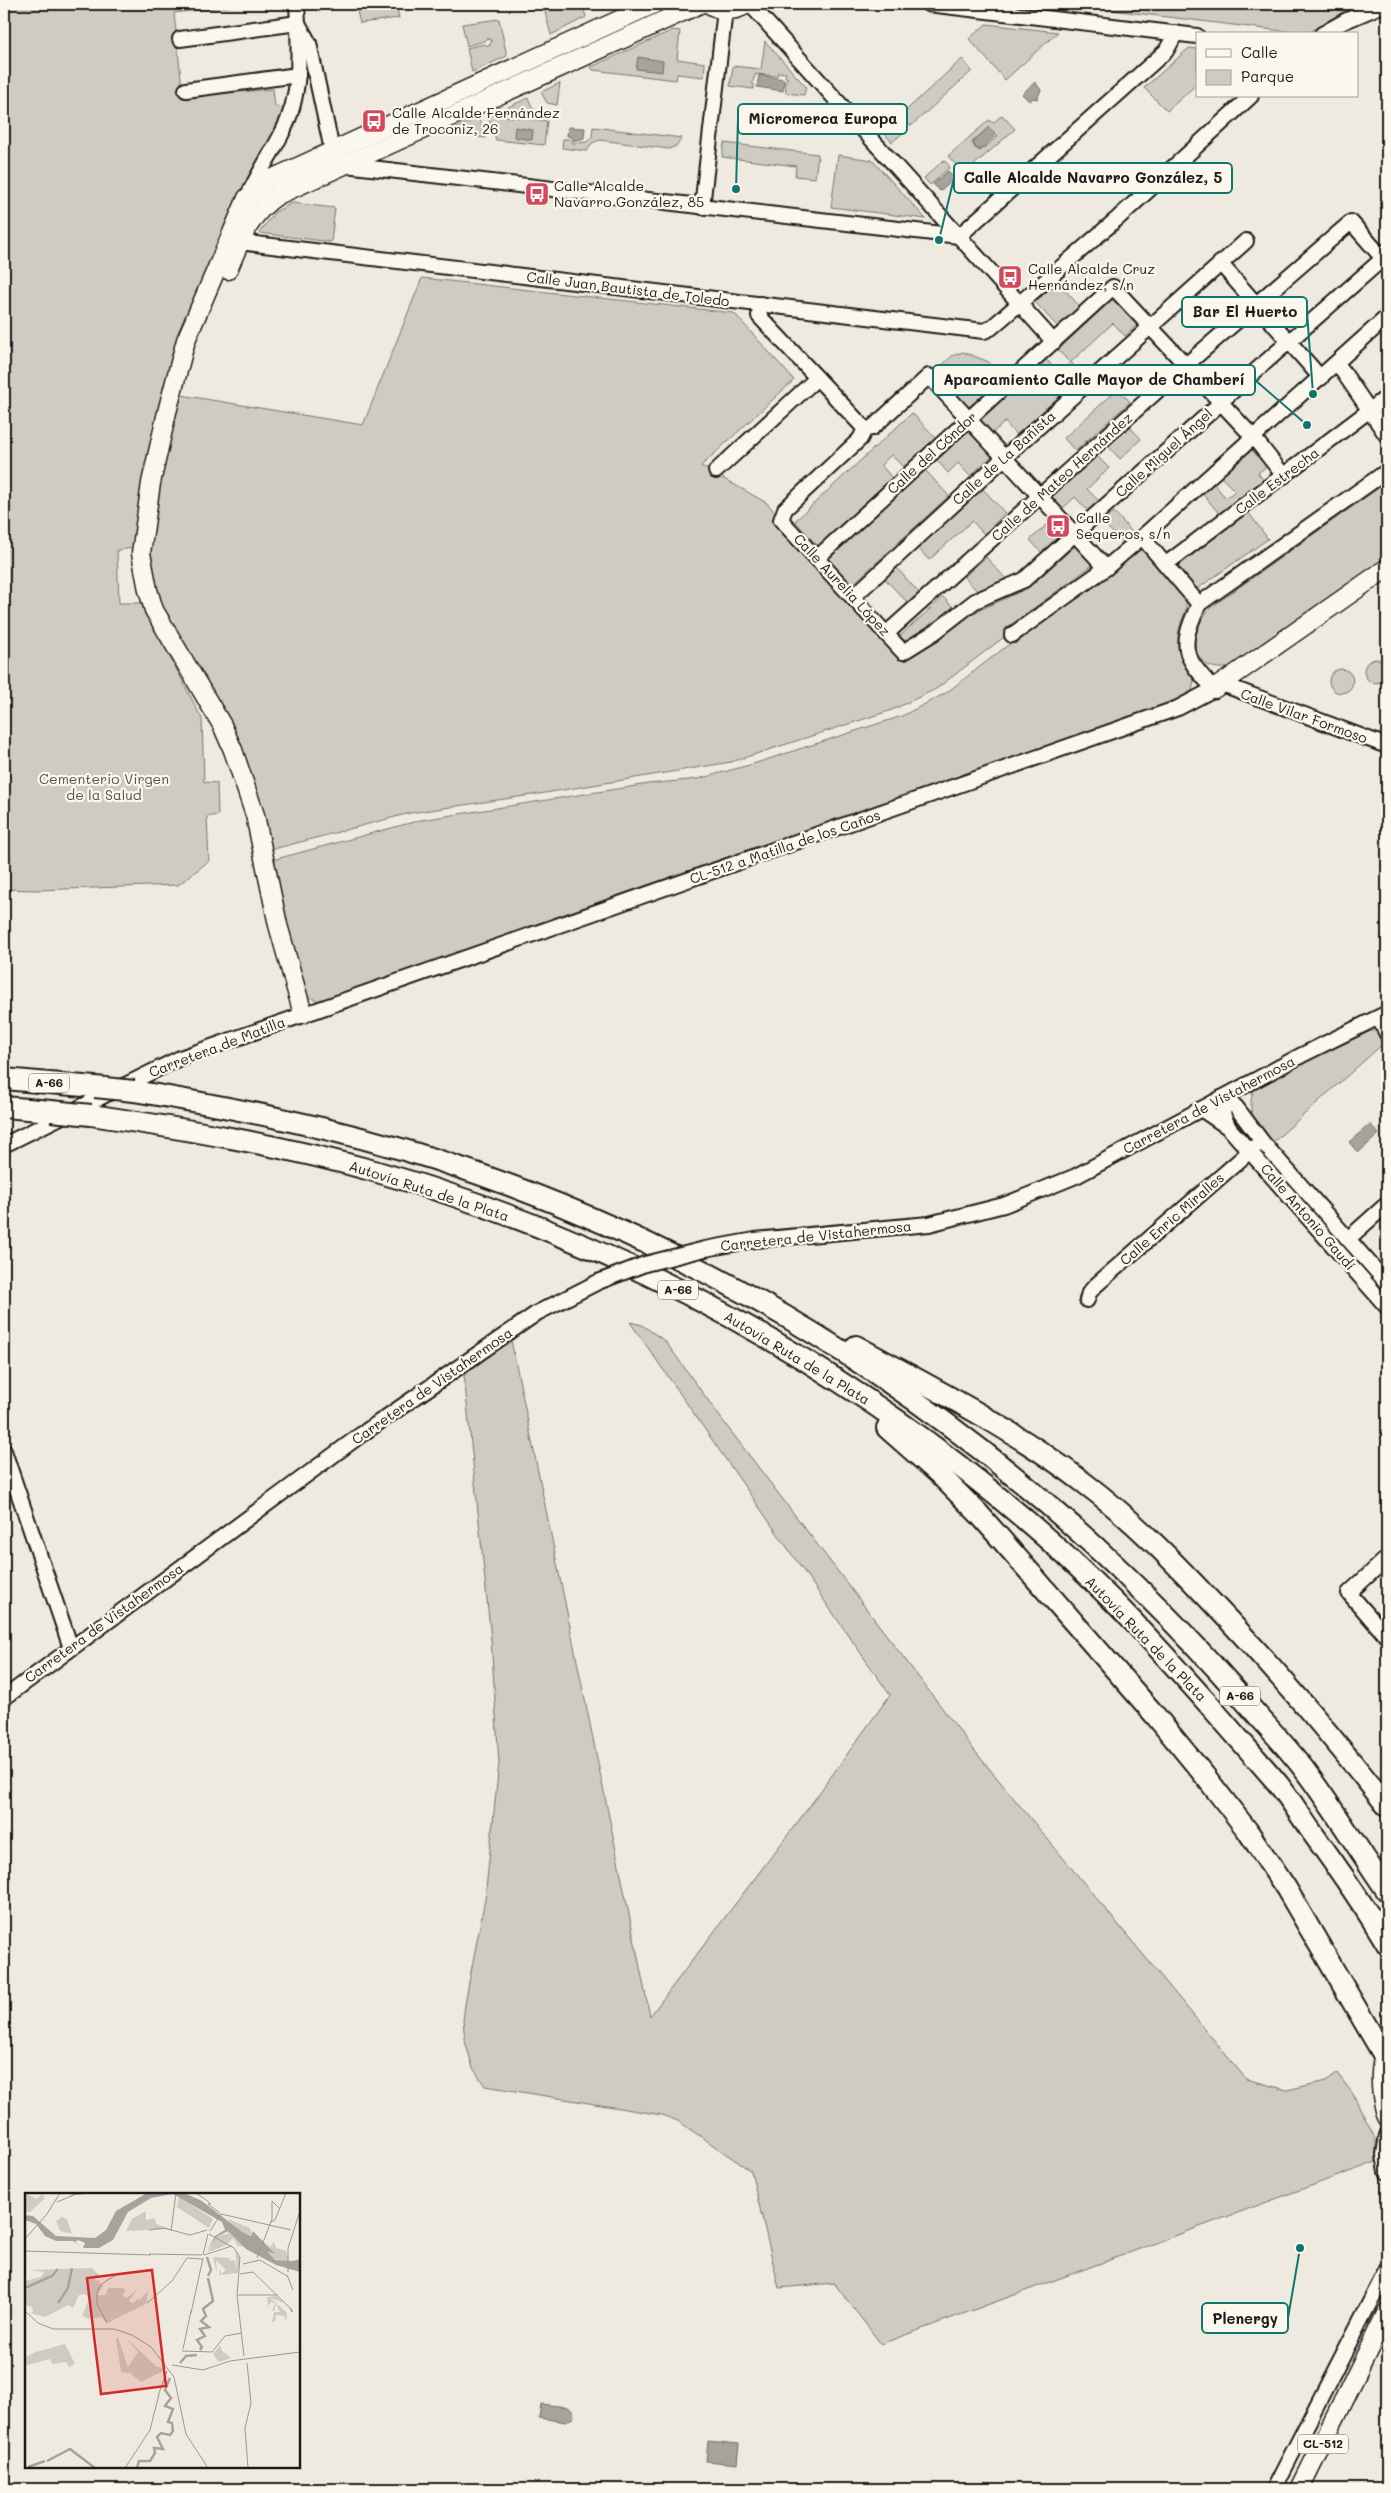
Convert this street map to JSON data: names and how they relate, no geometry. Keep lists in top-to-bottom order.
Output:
{
  "streets": {
    "highway": ["A-66", "Autovía Ruta de la Plata"],
    "main road": ["CL-512"],
    "street": [
      "Calle Juan Bautista de Toledo",
      "Calle del Cóndor",
      "Calle Miguel Ángel",
      "Calle de La Bañista",
      "Calle de Mateo Hernández",
      "Calle Estrecha",
      "Calle Aurelia López",
      "Calle Vilar Formoso",
      "CL-512 a Matilla de los Caños",
      "Carretera de Matilla",
      "Carretera de Vistahermosa",
      "Calle Antonio Gaudí",
      "Calle Enric Miralles"
    ]
  },
  "crossings": [
    ["Calle del Cóndor", "Calle de La Bañista"],
    ["Calle del Cóndor", "Calle Aurelia López"],
    ["Calle Miguel Ángel", "Calle de Mateo Hernández"],
    ["Calle Miguel Ángel", "Calle Aurelia López"],
    ["Calle de La Bañista", "Calle Aurelia López"],
    ["Calle de Mateo Hernández", "Calle Aurelia López"],
    ["Calle Vilar Formoso", "CL-512 a Matilla de los Caños"],
    ["CL-512 a Matilla de los Caños", "Carretera de Matilla"],
    ["Carretera de Vistahermosa", "Calle Antonio Gaudí"],
    ["Calle Antonio Gaudí", "Calle Enric Miralles"]
  ],
  "parks": ["Cementerio Virgen de la Salud"],
  "places": {
    "bus stop": [
      "Calle Alcalde Fernández de Troconiz, 26",
      "Calle Alcalde Navarro González, 85",
      "Calle Alcalde Cruz Hernández, s/n",
      "Calle Sequeros, s/n"
    ],
    "other": [
      "Micromerca Europa",
      "Calle Alcalde Navarro González, 5",
      "Bar El Huerto",
      "Aparcamiento Calle Mayor de Chamberí",
      "Plenergy"
    ]
  },
  "legend": ["Calle", "Parque"]
}
